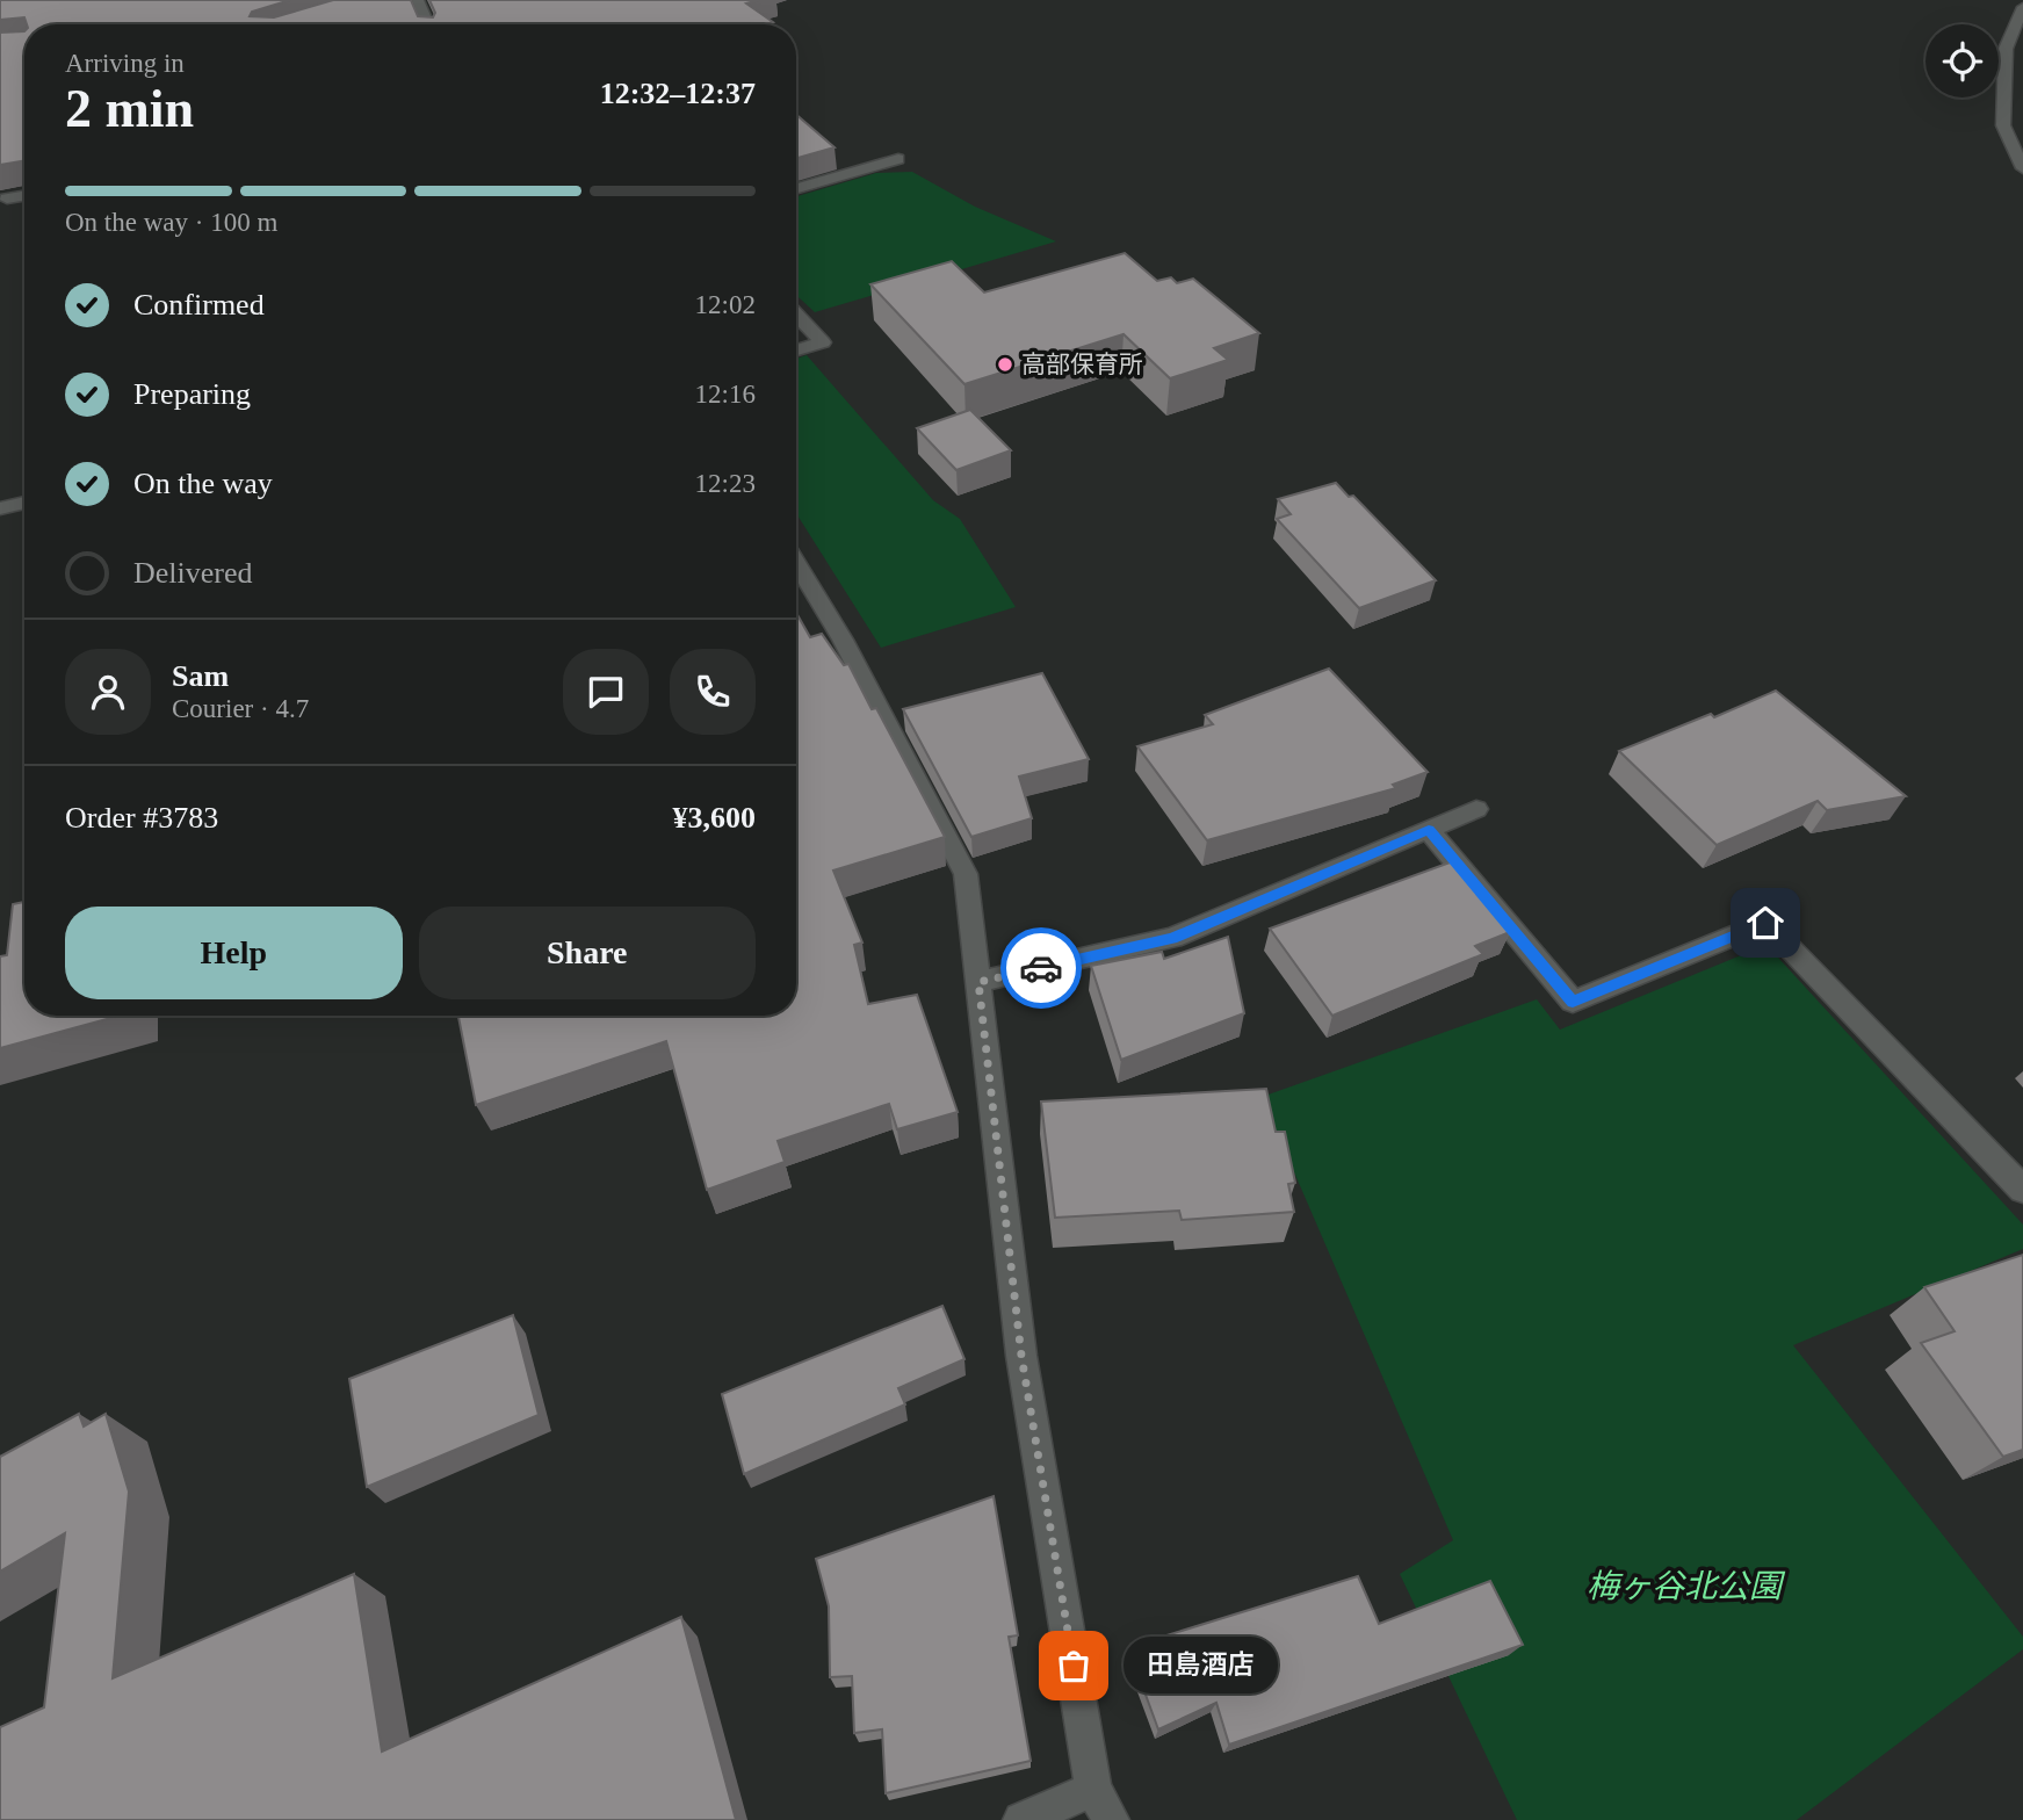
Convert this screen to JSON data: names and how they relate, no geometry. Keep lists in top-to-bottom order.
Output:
{
  "parks": ["梅ヶ谷北公園"],
  "places": ["高部保育所", "田島酒店"],
  "page": {
    "heading": ["2 min", "Arriving in", "12:32–12:37"],
    "panel": [
      "Sam",
      "Courier · 4.7",
      "Order #3783",
      "¥3,600"
    ],
    "bar": "On the way · 100 m",
    "list": [
      ["Confirmed", "12:02"],
      ["Preparing", "12:16"],
      ["On the way", "12:23"],
      "Delivered"
    ],
    "buttons": ["Help", "Share"],
    "bubble": "田島酒店"
  }
}
